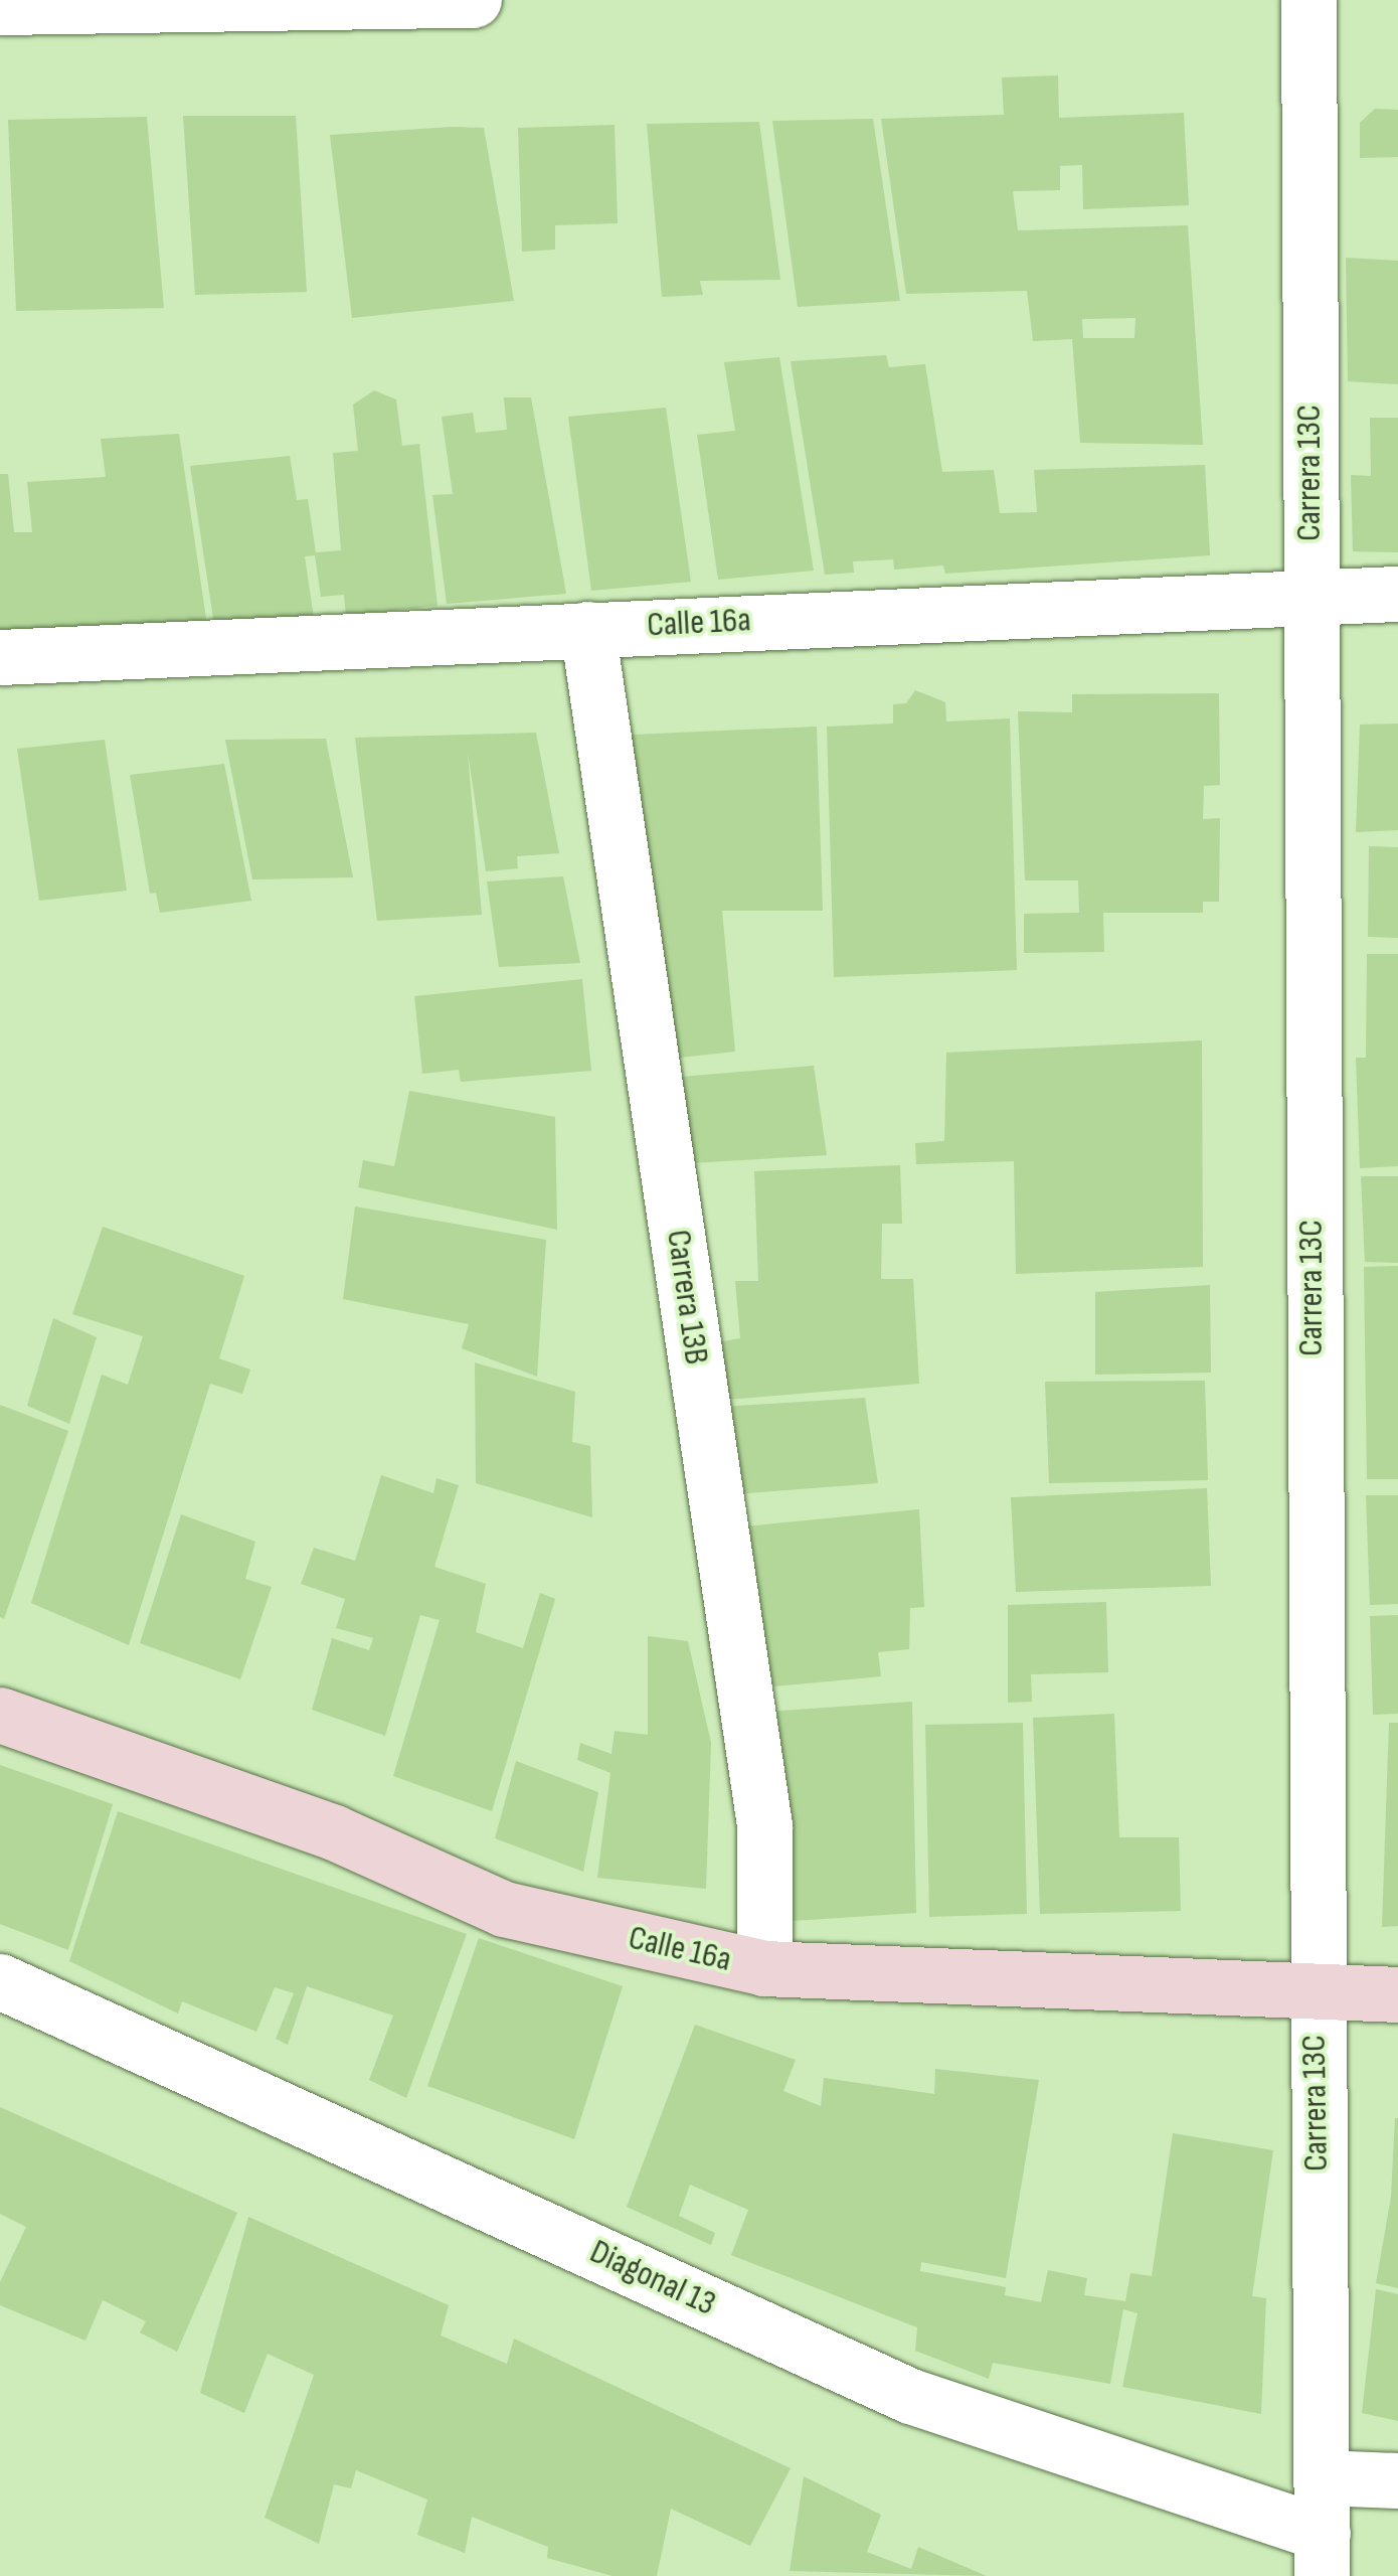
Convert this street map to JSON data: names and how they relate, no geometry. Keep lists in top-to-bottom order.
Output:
{
  "streets": {
    "main road": ["Calle 16a"],
    "street": ["Carrera 13C", "Carrera 13B", "Diagonal 13"]
  },
  "crossings": [
    ["Carrera 13C", "Calle 16a"],
    ["Carrera 13C", "Diagonal 13"],
    ["Calle 16a", "Carrera 13B"]
  ]
}
